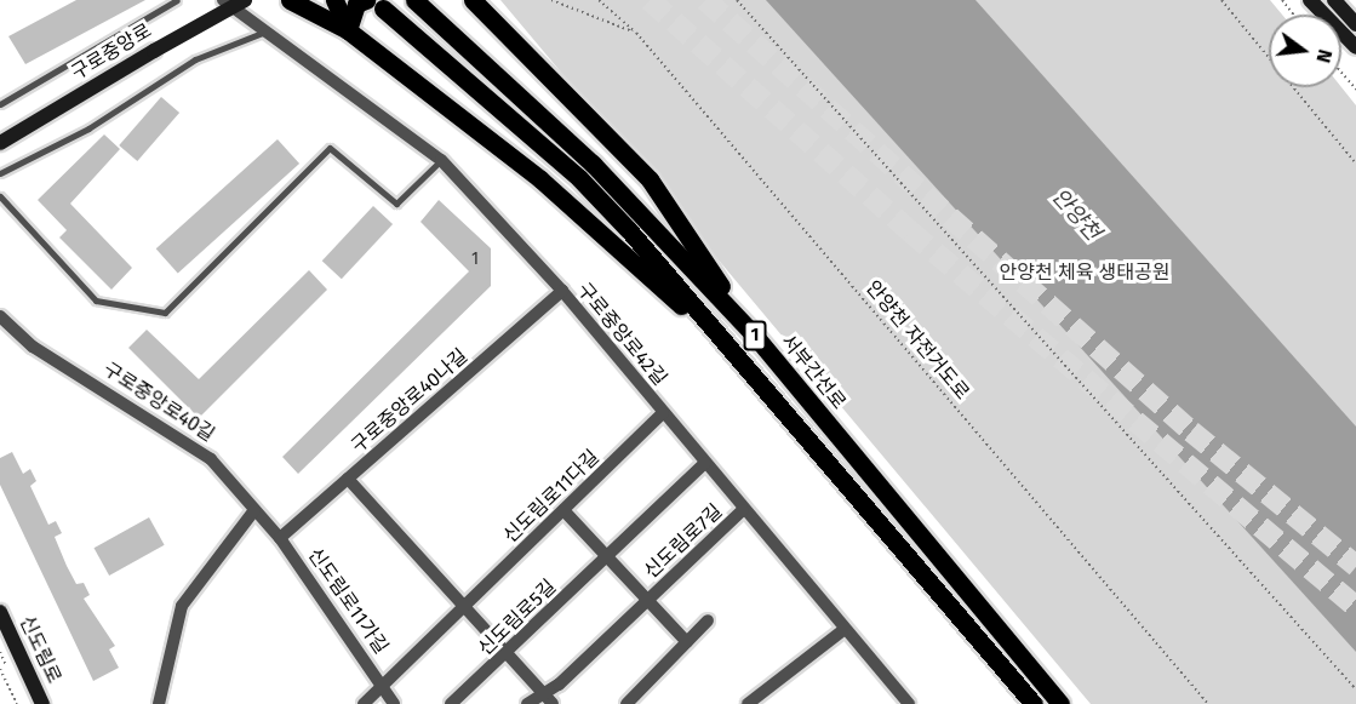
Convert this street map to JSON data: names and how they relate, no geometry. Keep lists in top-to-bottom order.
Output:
{
  "streets": {
    "main road": [
      "구로중앙로",
      "1",
      "서부간선로",
      "신도림로"
    ],
    "street": [
      "구로중앙로42길",
      "구로중앙로40나길",
      "구로중앙로40길",
      "신도림로11다길",
      "신도림로7길",
      "신도림로11가길",
      "신도림로5길"
    ],
    "path": ["안양천 자전거도로"]
  },
  "crossings": [
    ["구로중앙로", "구로중앙로42길"],
    ["구로중앙로42길", "구로중앙로40나길"],
    ["구로중앙로42길", "신도림로11다길"],
    ["구로중앙로42길", "신도림로7길"],
    ["구로중앙로42길", "신도림로5길"],
    ["구로중앙로40나길", "구로중앙로40길"],
    ["구로중앙로40나길", "신도림로11가길"],
    ["구로중앙로40길", "신도림로11가길"],
    ["신도림로11다길", "신도림로11가길"]
  ],
  "water": ["안양천"],
  "parks": ["안양천 체육 생태공원"],
  "house_numbers": ["1"],
  "north": "right"
}
